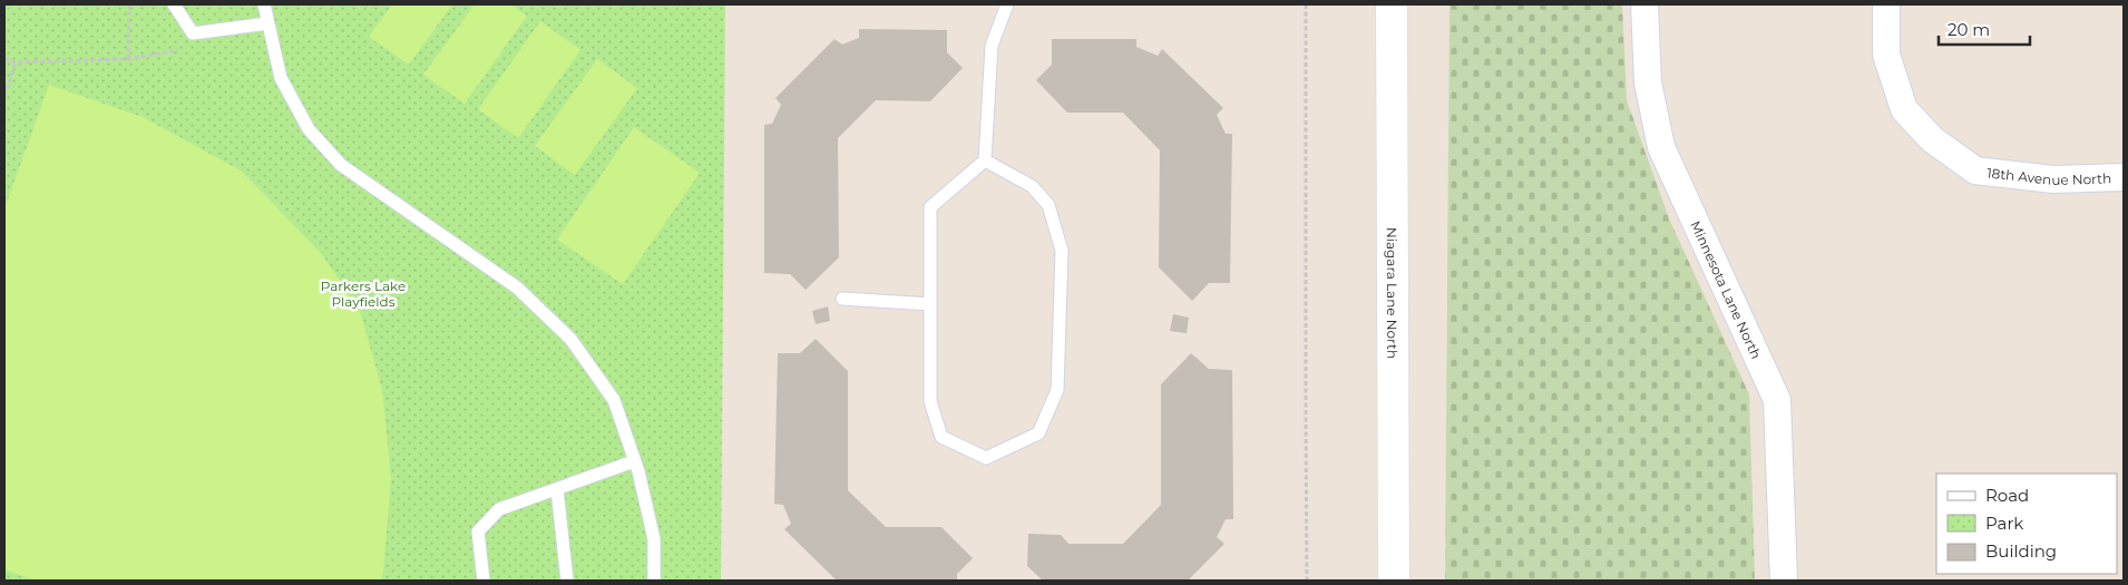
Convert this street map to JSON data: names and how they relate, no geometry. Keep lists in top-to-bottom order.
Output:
{
  "streets": {
    "street": ["18th Avenue North", "Minnesota Lane North", "Niagara Lane North"]
  },
  "parks": ["Parkers Lake Playfields"],
  "legend": ["Road", "Park", "Building"],
  "scale_bar": "20 m"
}
